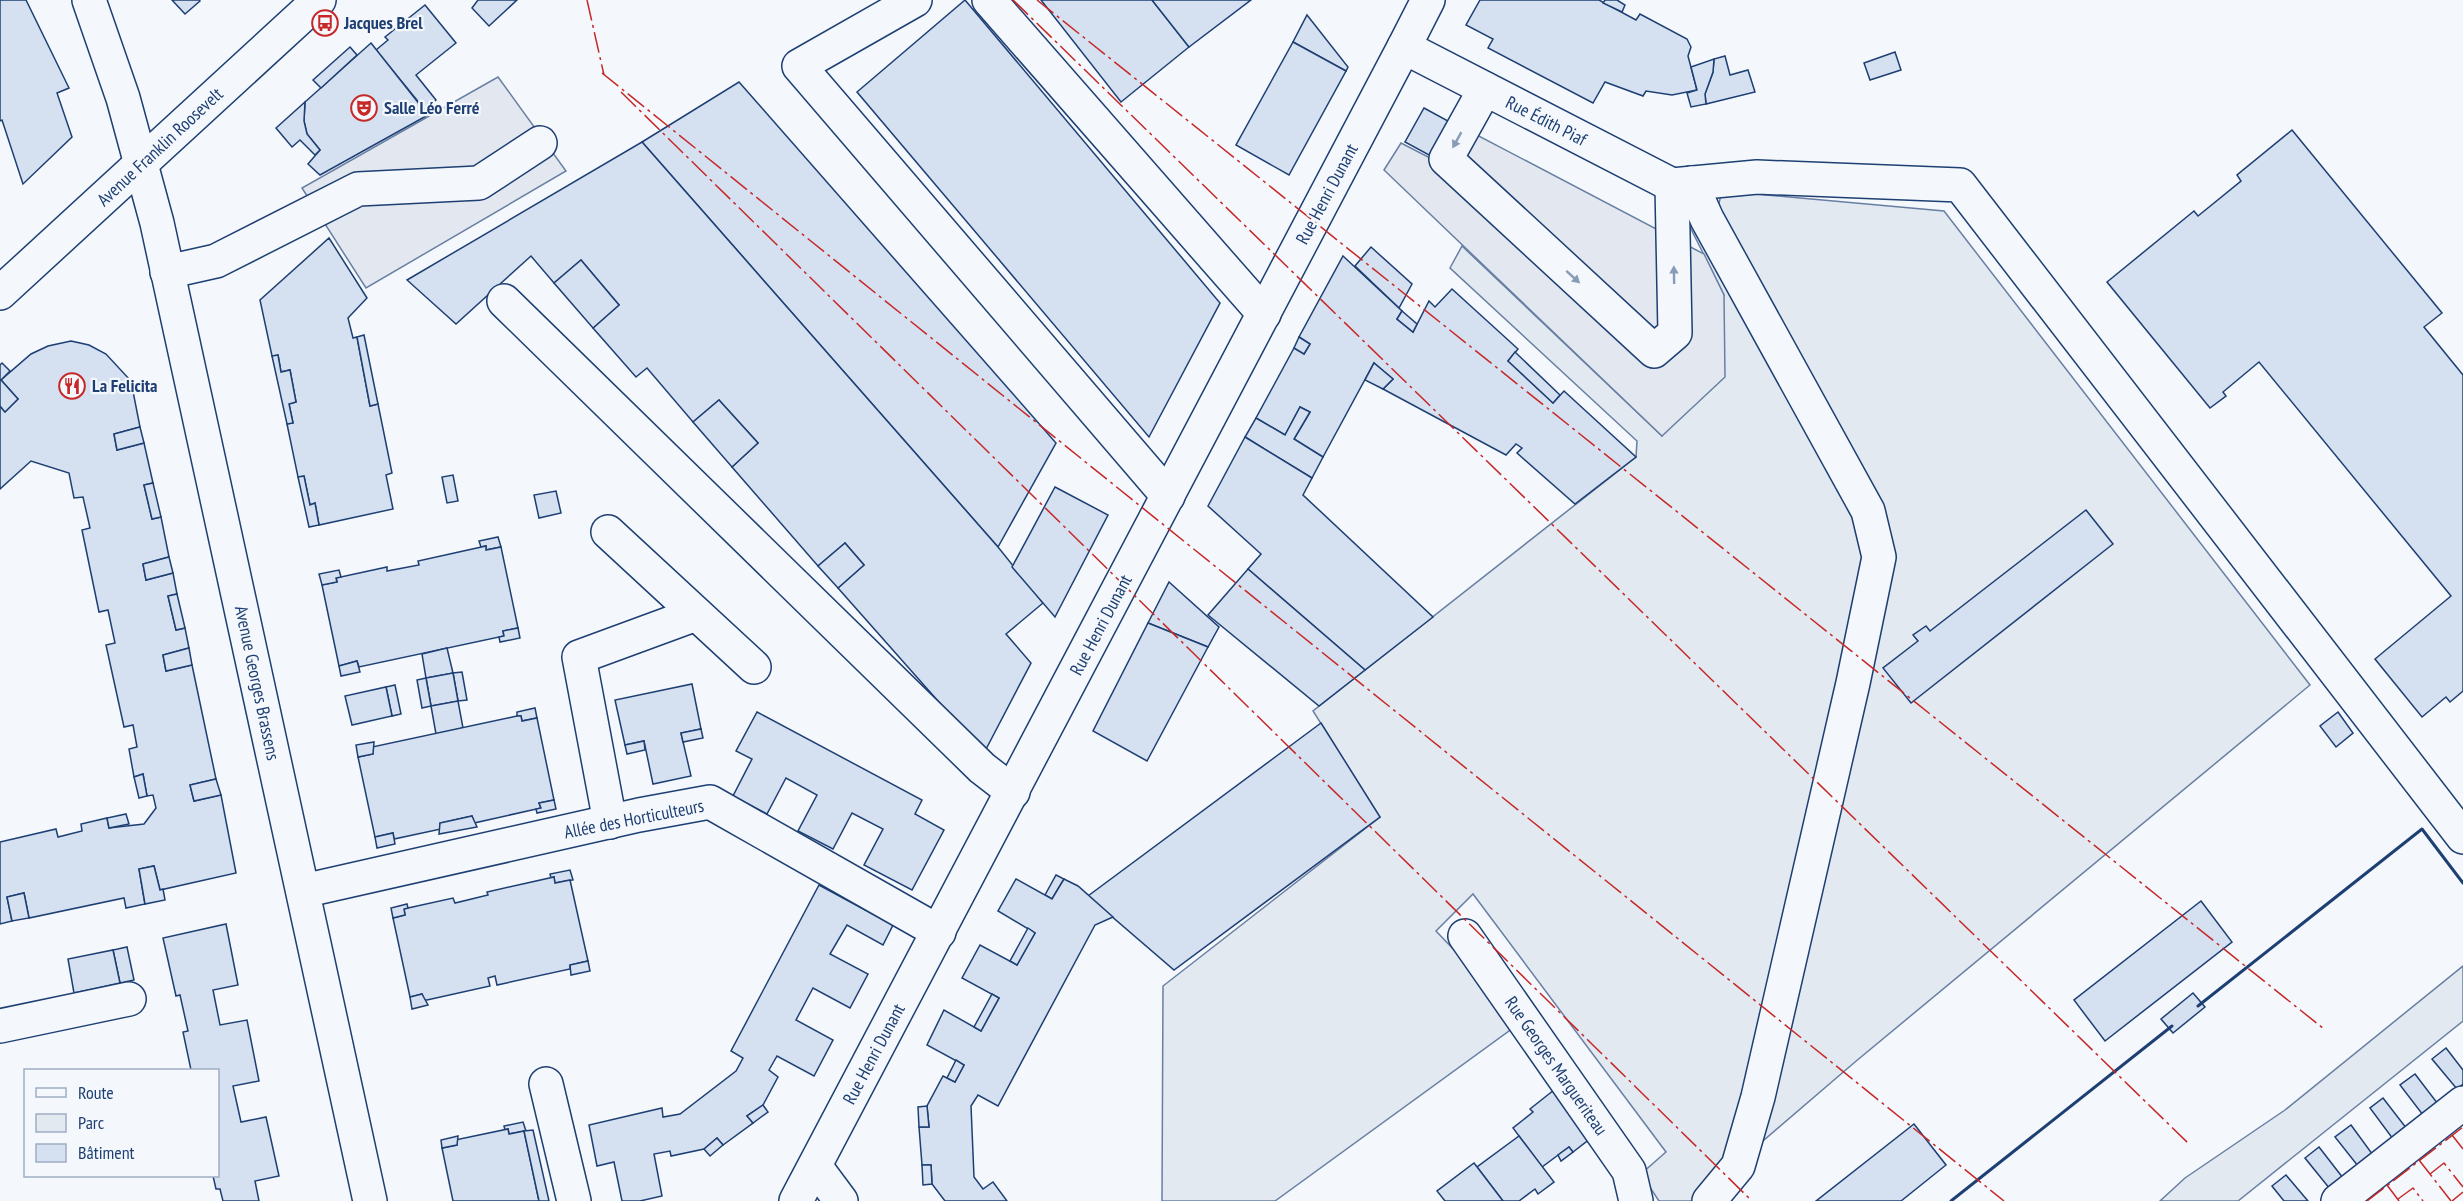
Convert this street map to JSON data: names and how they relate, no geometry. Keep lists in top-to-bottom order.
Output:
{
  "streets": {
    "street": [
      "Rue Édith Piaf",
      "Avenue Franklin Roosevelt",
      "Rue Henri Dunant",
      "Avenue Georges Brassens",
      "Allée des Horticulteurs",
      "Rue Georges Margueriteau"
    ]
  },
  "crossings": [
    ["Rue Édith Piaf", "Rue Henri Dunant"],
    ["Avenue Franklin Roosevelt", "Avenue Georges Brassens"],
    ["Rue Henri Dunant", "Allée des Horticulteurs"],
    ["Avenue Georges Brassens", "Allée des Horticulteurs"]
  ],
  "places": {
    "bus stop": ["Jacques Brel"],
    "theatre": ["Salle Léo Ferré"],
    "restaurant": ["La Felicita"]
  },
  "legend": ["Route", "Parc", "Bâtiment"]
}
